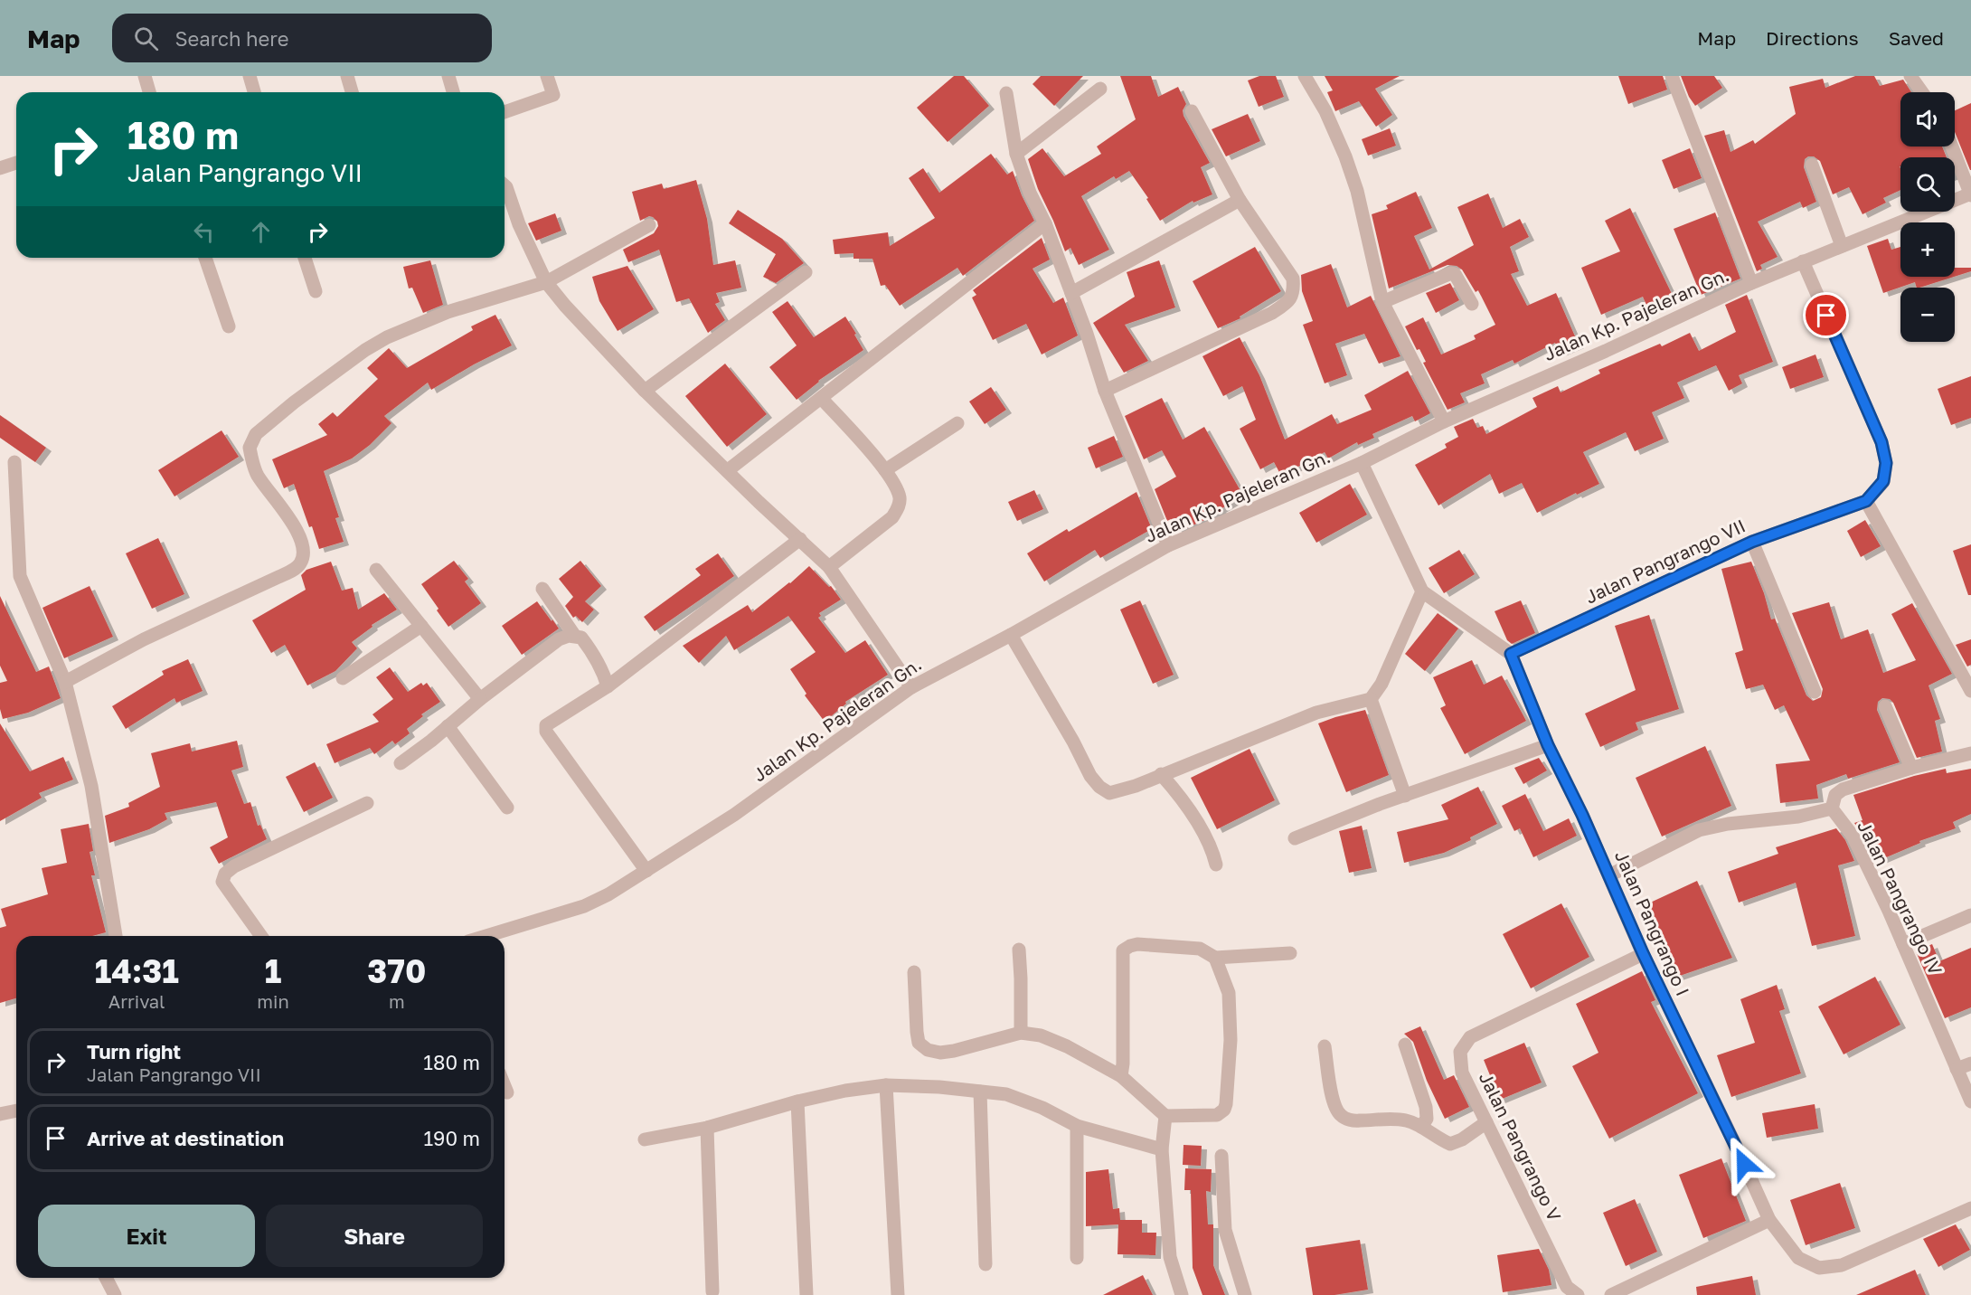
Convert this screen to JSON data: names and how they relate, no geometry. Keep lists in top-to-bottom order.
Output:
{
  "streets": {
    "street": [
      "Jalan Kp. Pajeleran Gn.",
      "Jalan Pangrango VII",
      "Jalan Pangrango IV",
      "Jalan Pangrango I",
      "Jalan Pangrango V"
    ]
  },
  "crossings": [
    ["Jalan Pangrango VII", "Jalan Pangrango I"],
    ["Jalan Pangrango I", "Jalan Pangrango V"]
  ],
  "page": {
    "header": "Map",
    "search": "Search here",
    "nav": ["Map", "Directions", "Saved"],
    "map_buttons": ["+", "−"],
    "turn": ["180 m", "Jalan Pangrango VII"],
    "eta": [
      "14:31",
      "Arrival",
      "1",
      "min",
      "370",
      "m"
    ],
    "list": [
      {
        "name": "Turn right",
        "note": "Jalan Pangrango VII",
        "value": "180 m"
      },
      {
        "name": "Arrive at destination",
        "value": "190 m"
      }
    ],
    "buttons": ["Exit", "Share"]
  }
}
